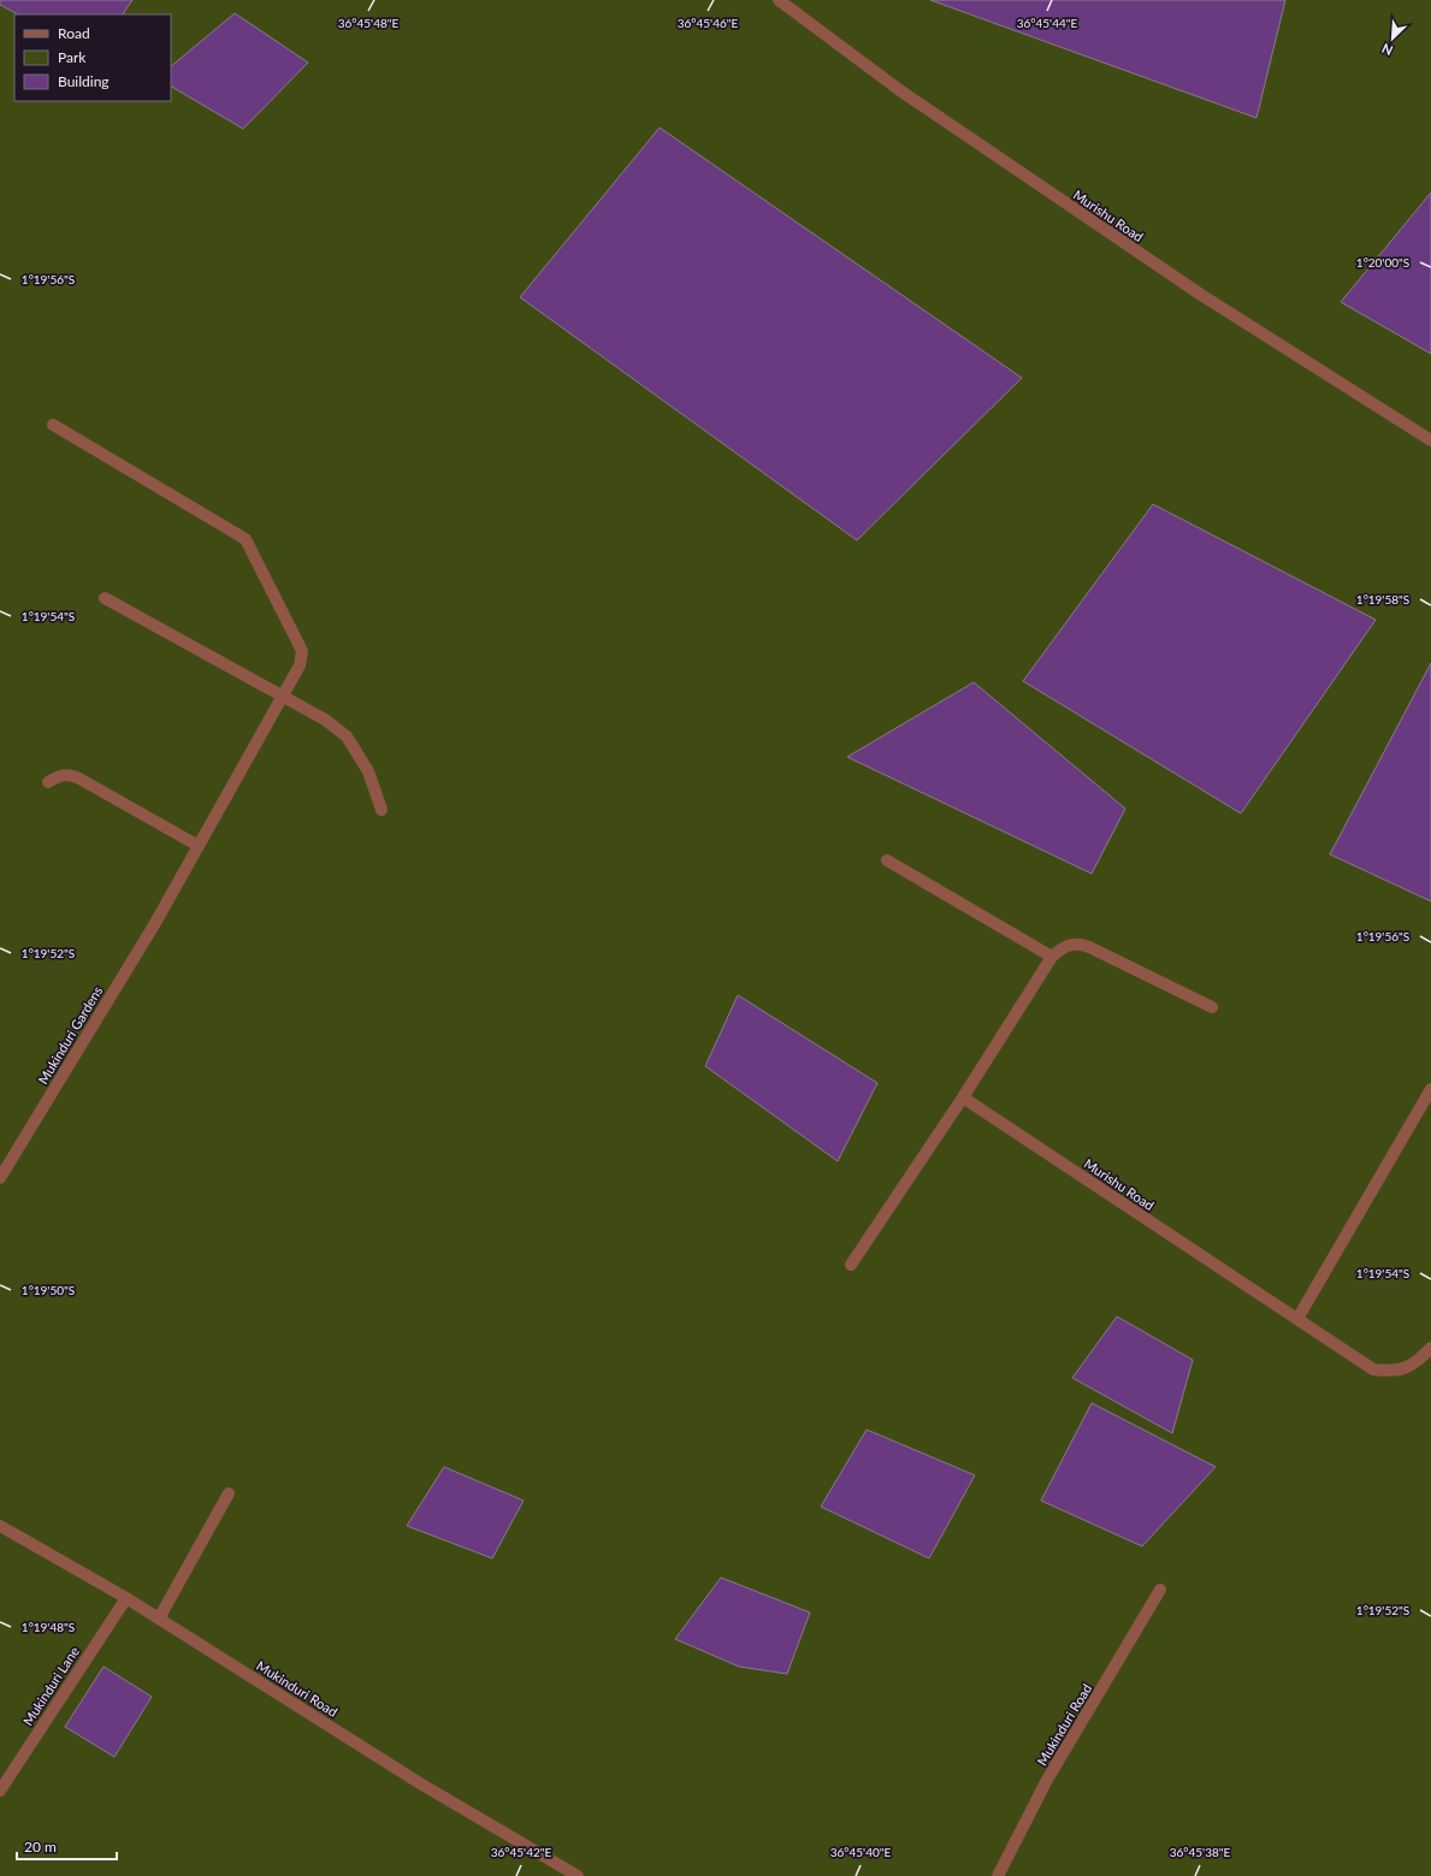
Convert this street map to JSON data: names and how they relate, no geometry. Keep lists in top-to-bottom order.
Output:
{
  "streets": {
    "street": [
      "Murishu Road",
      "Mukinduri Gardens",
      "Mukinduri Lane",
      "Mukinduri Road"
    ]
  },
  "crossings": [
    ["Mukinduri Lane", "Mukinduri Road"]
  ],
  "legend": ["Road", "Park", "Building"],
  "scale_bar": "20 m",
  "north": "bottom left",
  "coordinates": [
    "36°45'48\"E",
    "36°45'46\"E",
    "36°45'44\"E",
    "1°20'00\"S",
    "1°19'56\"S",
    "1°19'58\"S",
    "1°19'54\"S",
    "1°19'52\"S",
    "1°19'50\"S",
    "1°19'48\"S",
    "36°45'42\"E",
    "36°45'40\"E",
    "36°45'38\"E"
  ]
}
